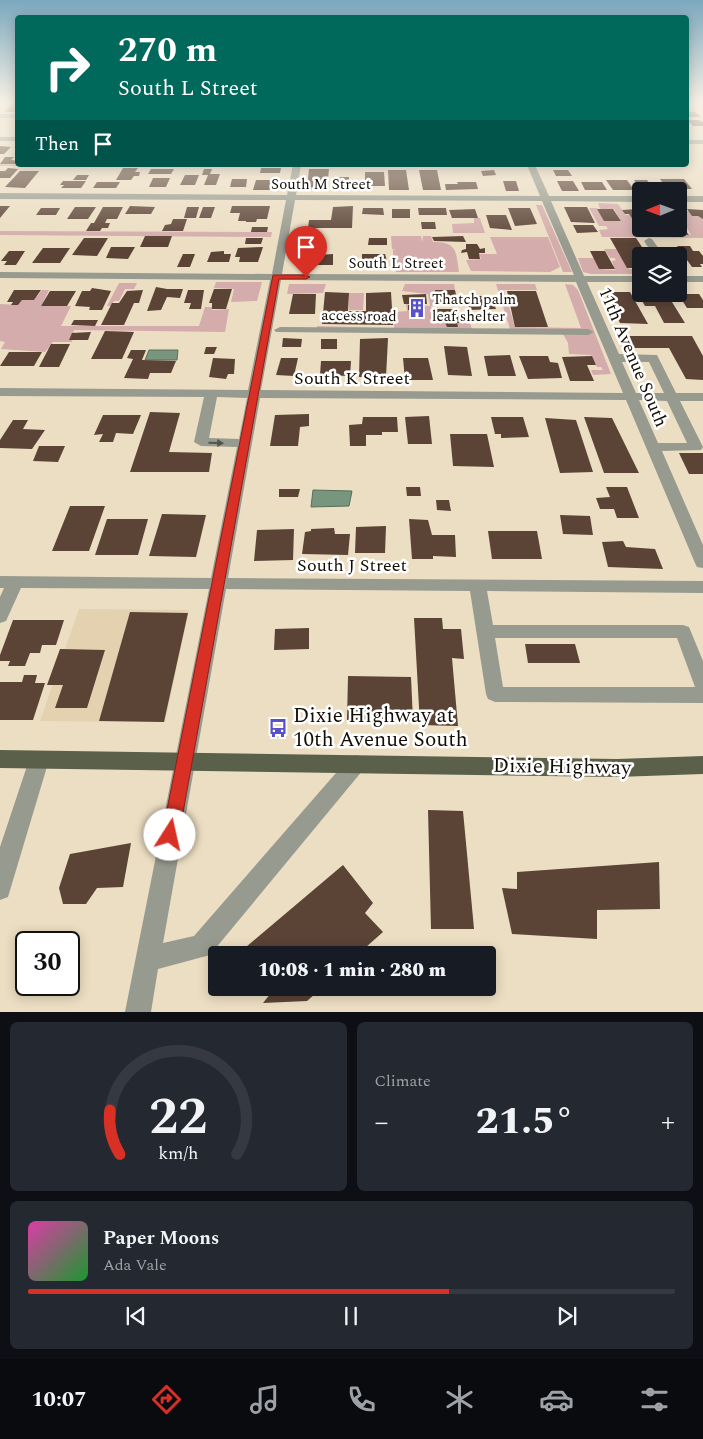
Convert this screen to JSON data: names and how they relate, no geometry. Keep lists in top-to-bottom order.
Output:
{
  "streets": {
    "main road": ["Dixie Highway"],
    "street": [
      "South M Street",
      "South L Street",
      "access road",
      "11th Avenue South",
      "South K Street",
      "South J Street"
    ]
  },
  "crossings": [
    ["South M Street", "11th Avenue South"],
    ["South L Street", "11th Avenue South"],
    ["11th Avenue South", "South K Street"]
  ],
  "places": {
    "building": ["Thatch palm leaf shelter"],
    "bus stop": ["Dixie Highway at 10th Avenue South"]
  },
  "north": "left",
  "page": {
    "turn": ["270 m", "South L Street"],
    "then": "Then",
    "limit": "30",
    "trip": "10:08 · 1 min · 280 m",
    "tile": "Climate",
    "heat": ["−", "21.5°", "+"],
    "song": ["Paper Moons", "Ada Vale"],
    "tabs": "10:07",
    "gauge": ["22", "km/h"]
  }
}
